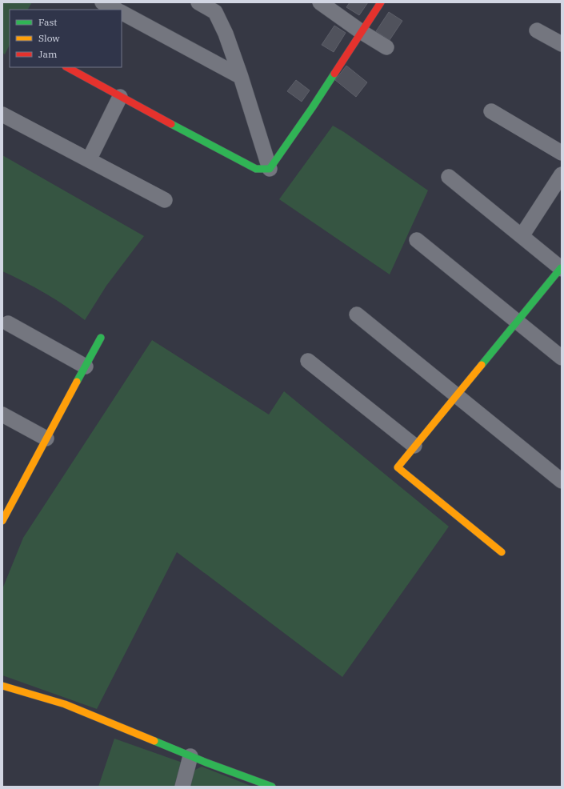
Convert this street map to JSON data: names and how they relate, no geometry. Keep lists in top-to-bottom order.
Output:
{
  "legend": ["Fast", "Slow", "Jam"]
}
